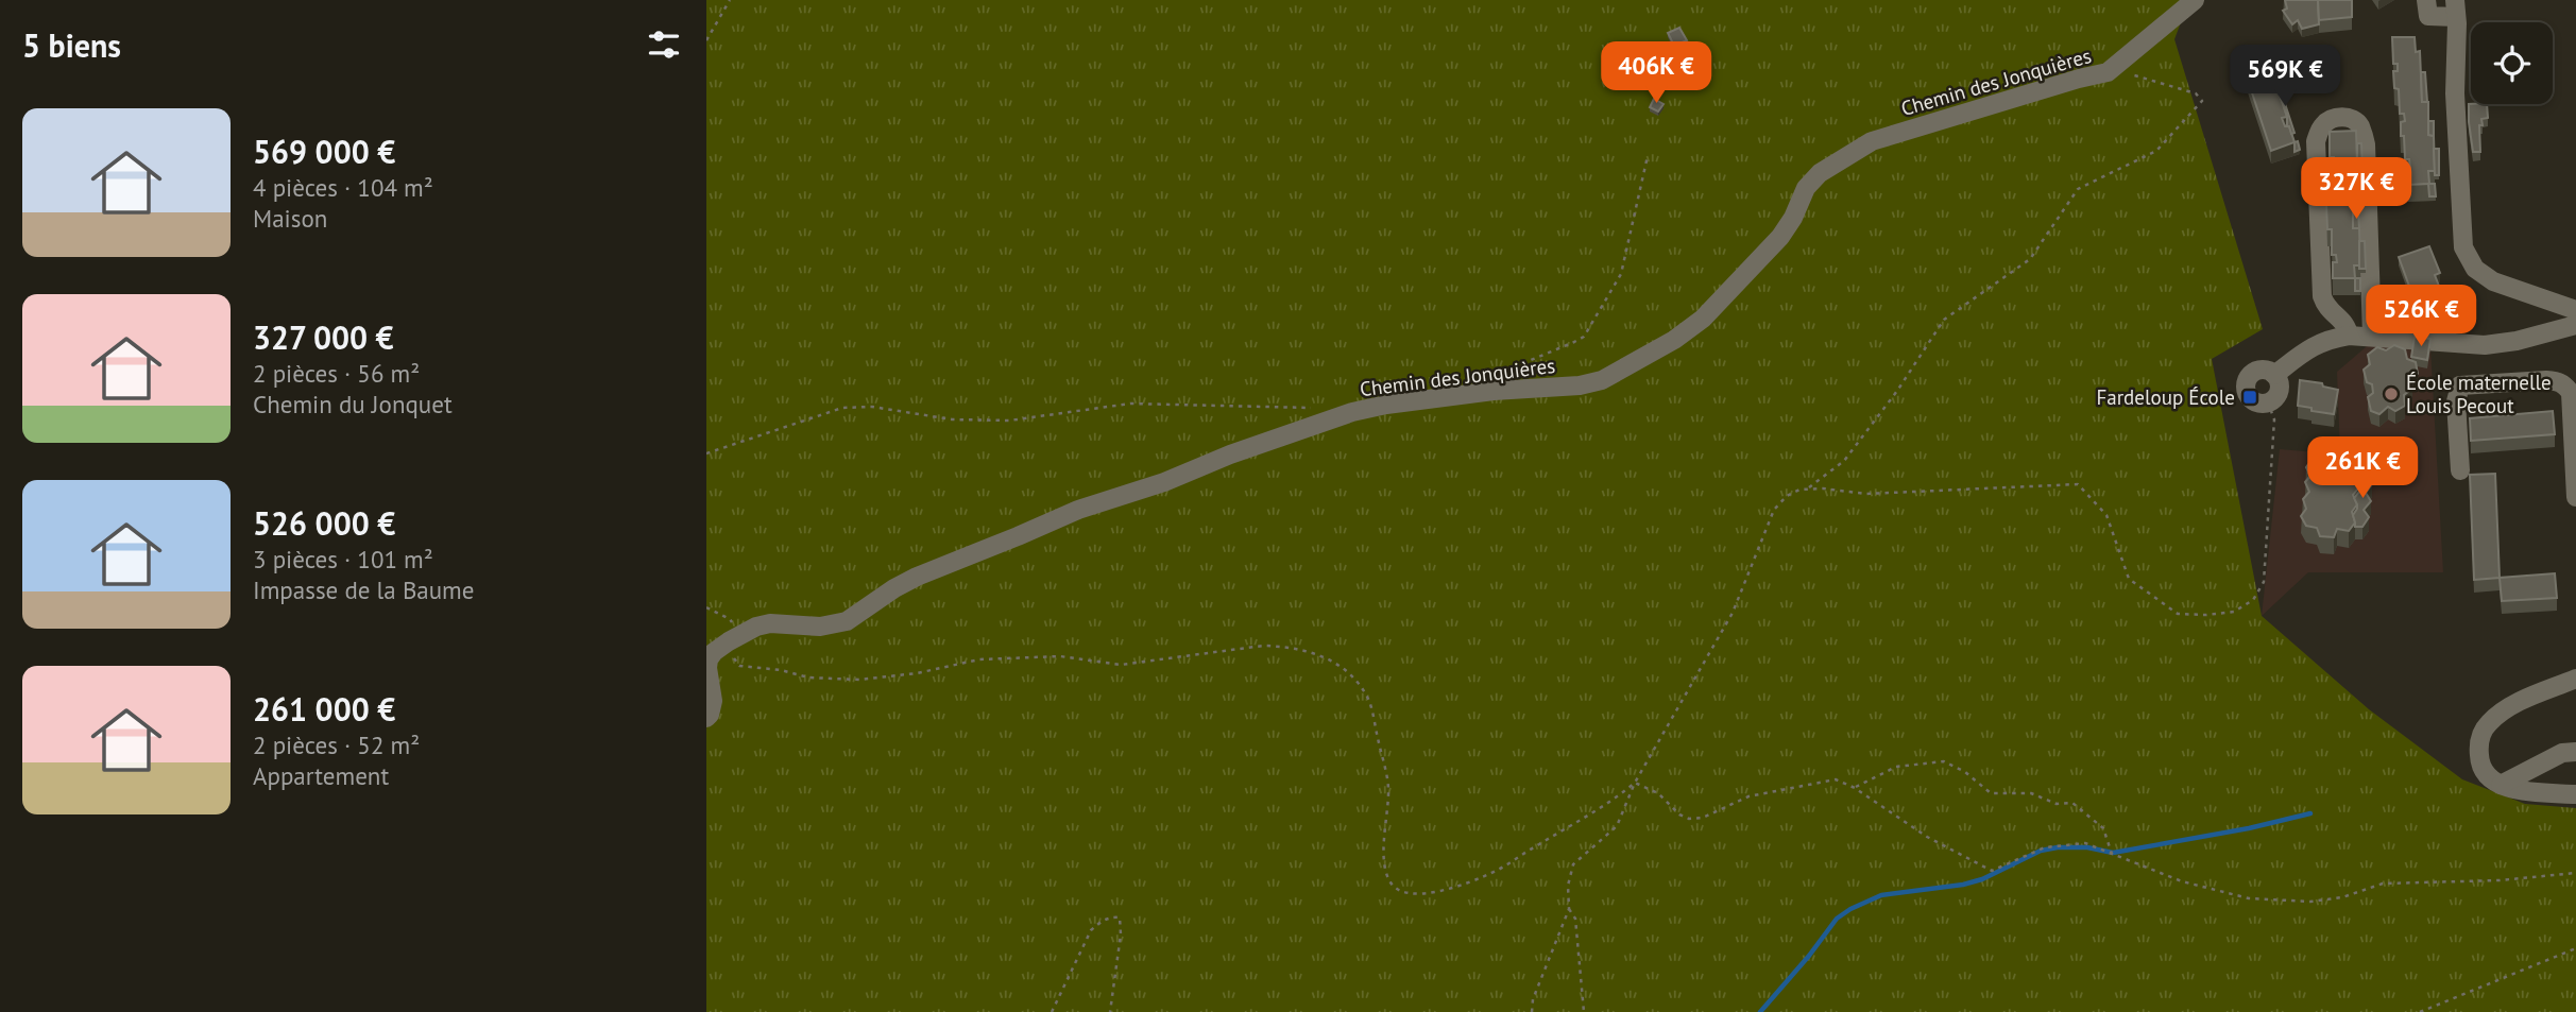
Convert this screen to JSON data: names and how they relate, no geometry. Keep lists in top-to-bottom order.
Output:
{
  "streets": {
    "street": ["Chemin des Jonquières"]
  },
  "places": {
    "other": ["École maternelle Louis Pecout"],
    "transit": ["Fardeloup École"]
  },
  "page": {
    "heading": "5 biens",
    "price": [
      "406K €",
      "569K €",
      "327K €",
      "526K €",
      "261K €"
    ],
    "list": [
      {
        "name": "569 000 €",
        "note": "4 pièces · 104 m² · Maison"
      },
      {
        "name": "327 000 €",
        "note": "2 pièces · 56 m² · Chemin du Jonquet"
      },
      {
        "name": "526 000 €",
        "note": "3 pièces · 101 m² · Impasse de la Baume"
      },
      {
        "name": "261 000 €",
        "note": "2 pièces · 52 m² · Appartement"
      }
    ]
  }
}
